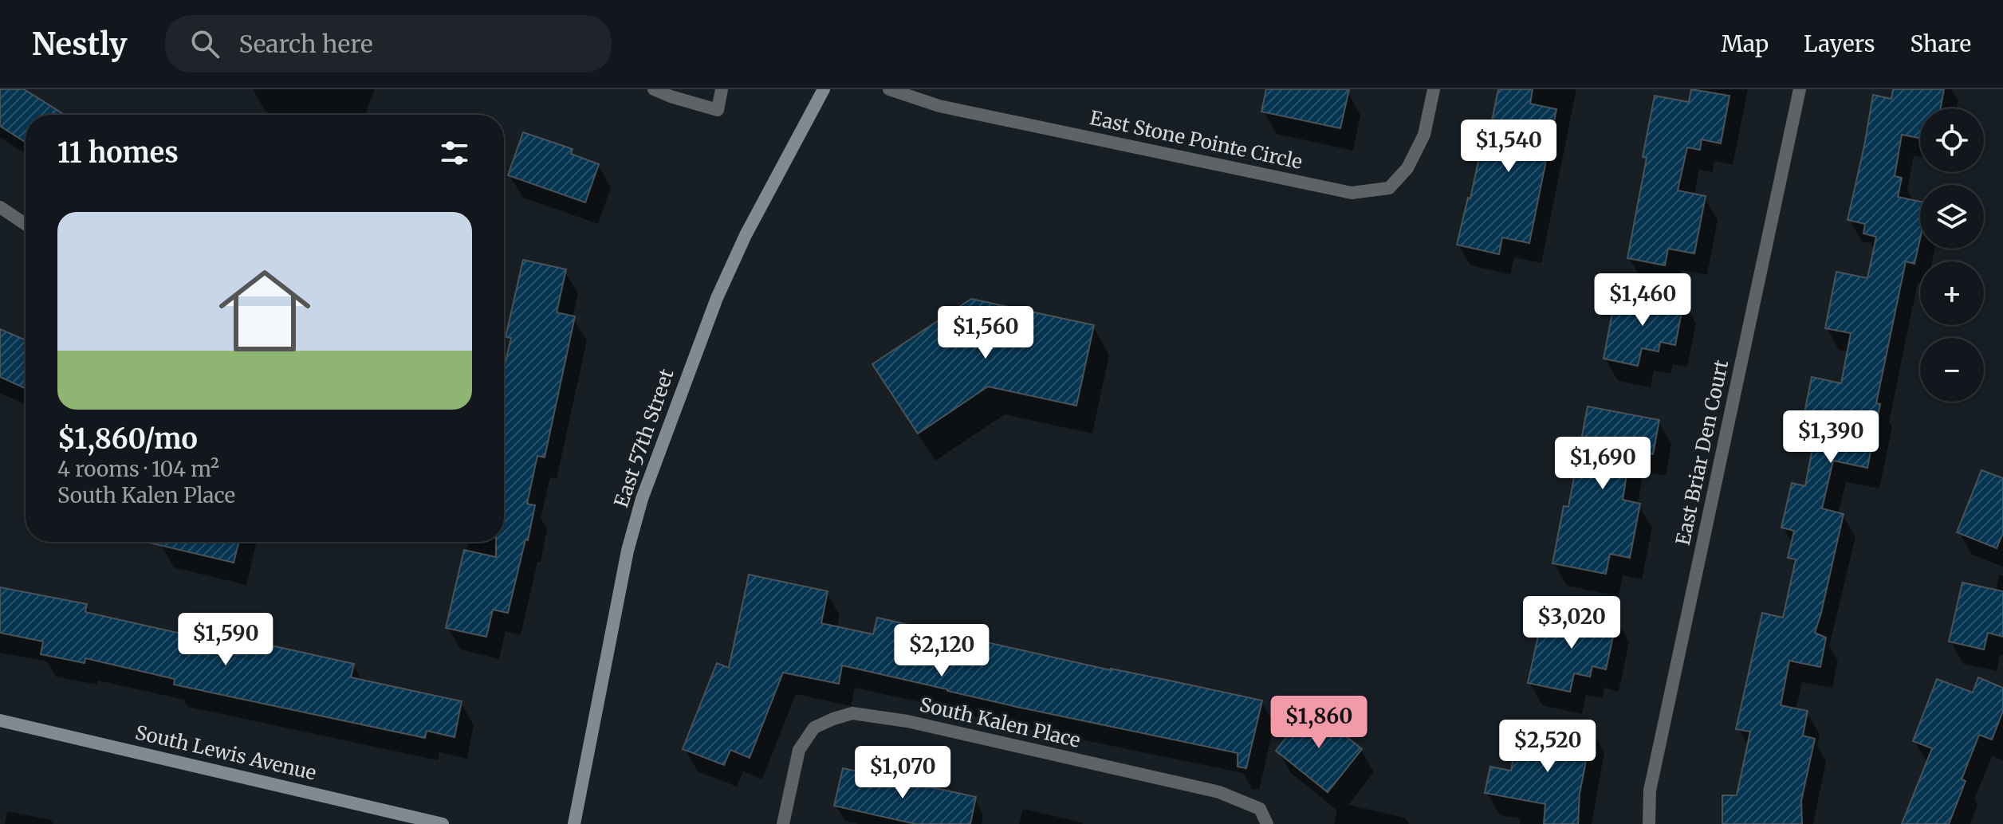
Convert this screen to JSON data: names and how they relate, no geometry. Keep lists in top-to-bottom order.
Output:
{
  "streets": {
    "main road": ["East 57th Street", "South Lewis Avenue"],
    "street": ["East Stone Pointe Circle", "East Briar Den Court", "South Kalen Place"]
  },
  "page": {
    "header": "Nestly",
    "search": "Search here",
    "nav": ["Map", "Layers", "Share"],
    "map_buttons": ["+", "−"],
    "heading": "11 homes",
    "price": [
      "$1,540",
      "$1,460",
      "$1,560",
      "$1,390",
      "$1,690",
      "$3,020",
      "$1,590",
      "$2,120",
      "$1,860",
      "$2,520",
      "$1,070"
    ],
    "list": [
      {
        "name": "$1,860/mo",
        "note": "4 rooms · 104 m² · South Kalen Place"
      }
    ]
  }
}
